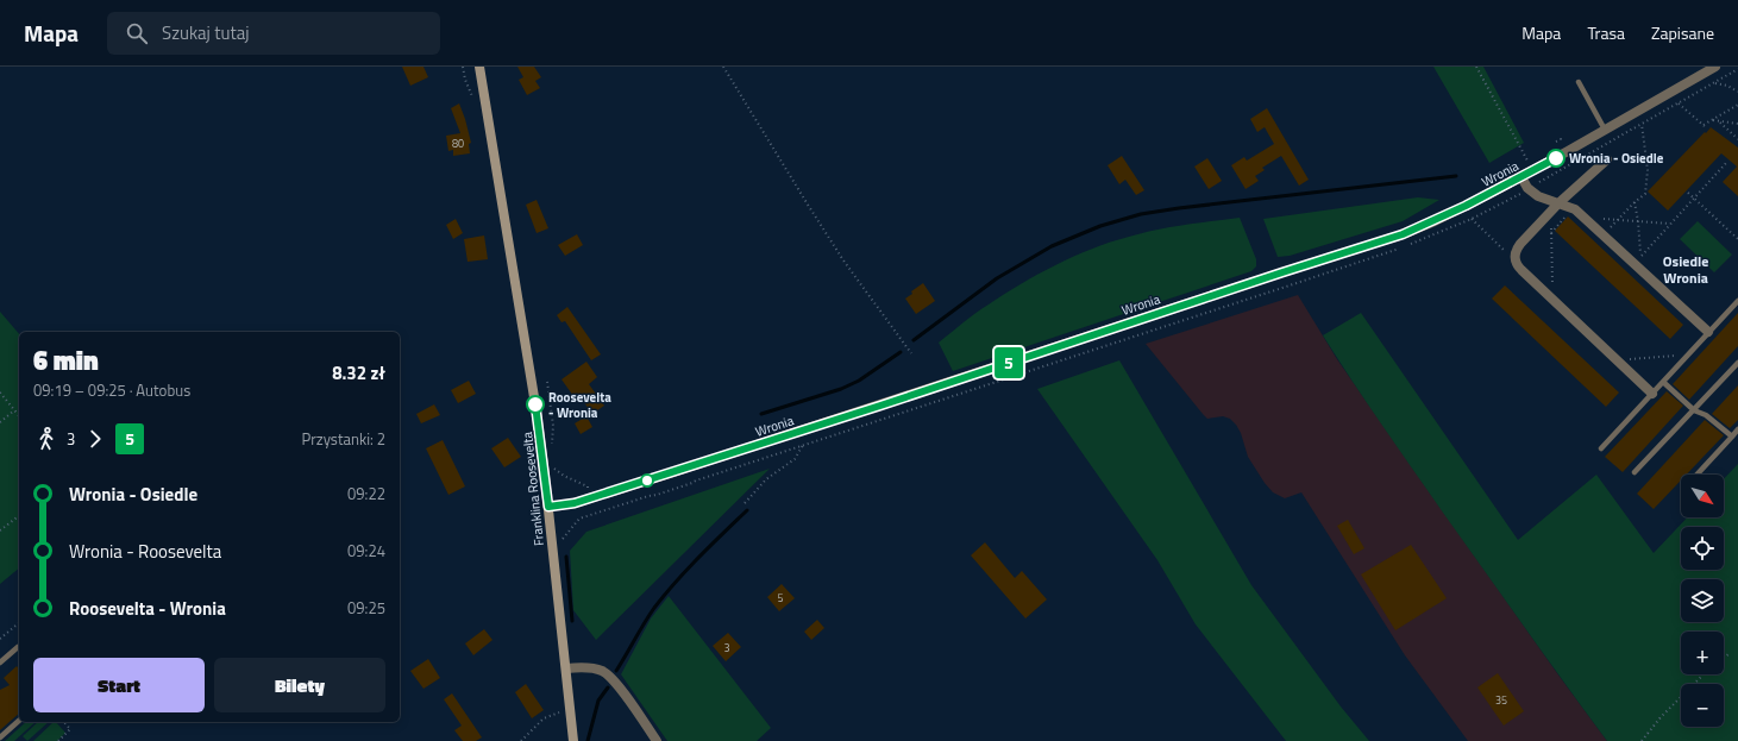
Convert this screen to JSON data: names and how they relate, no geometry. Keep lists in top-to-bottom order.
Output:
{
  "streets": {
    "street": ["Wronia", "Franklina Roosevelta"]
  },
  "crossings": [
    ["Wronia", "Franklina Roosevelta"]
  ],
  "districts": ["Osiedle Wronia"],
  "places": ["Wronia - Osiedle", "Roosevelta - Wronia"],
  "lines": ["bus line 5"],
  "house_numbers": [
    "80",
    "5",
    "3",
    "35"
  ],
  "north": "bottom right",
  "page": {
    "header": "Mapa",
    "search": "Szukaj tutaj",
    "nav": ["Mapa", "Trasa", "Zapisane"],
    "on_map": "5",
    "heading": ["6 min", "09:19 – 09:25 · Autobus", "8.32 zł"],
    "legs": ["3", "5", "Przystanki: 2"],
    "list": [
      {
        "name": "Wronia - Osiedle",
        "value": "09:22"
      },
      {
        "name": "Wronia - Roosevelta",
        "value": "09:24"
      },
      {
        "name": "Roosevelta - Wronia",
        "value": "09:25"
      }
    ],
    "map_buttons": ["+", "−"],
    "buttons": ["Start", "Bilety"]
  }
}
